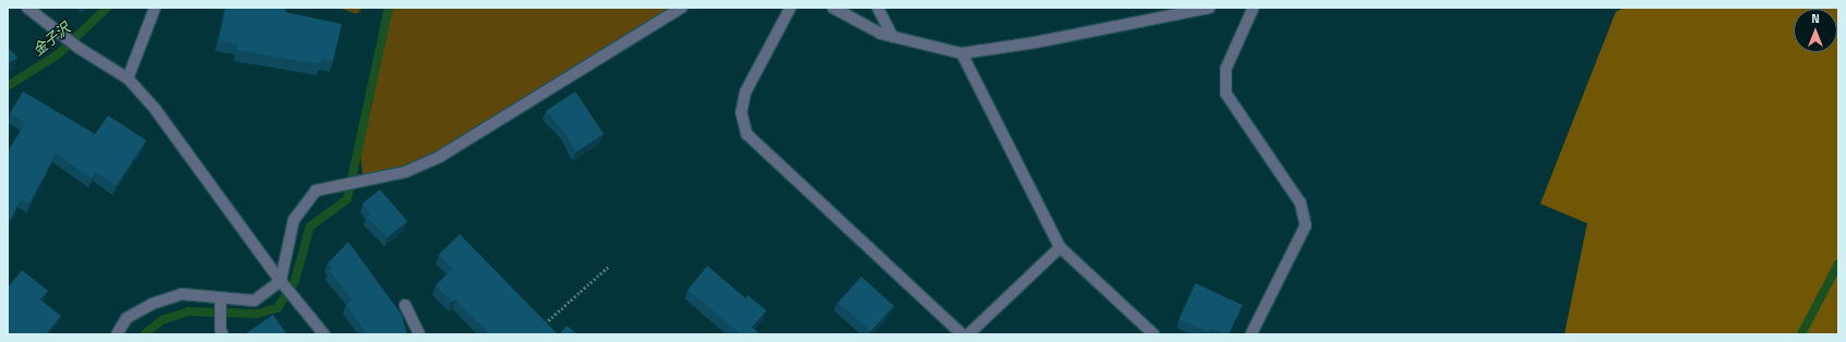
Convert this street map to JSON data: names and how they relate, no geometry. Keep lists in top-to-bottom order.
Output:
{
  "water": ["金子沢"],
  "north": "top"
}
